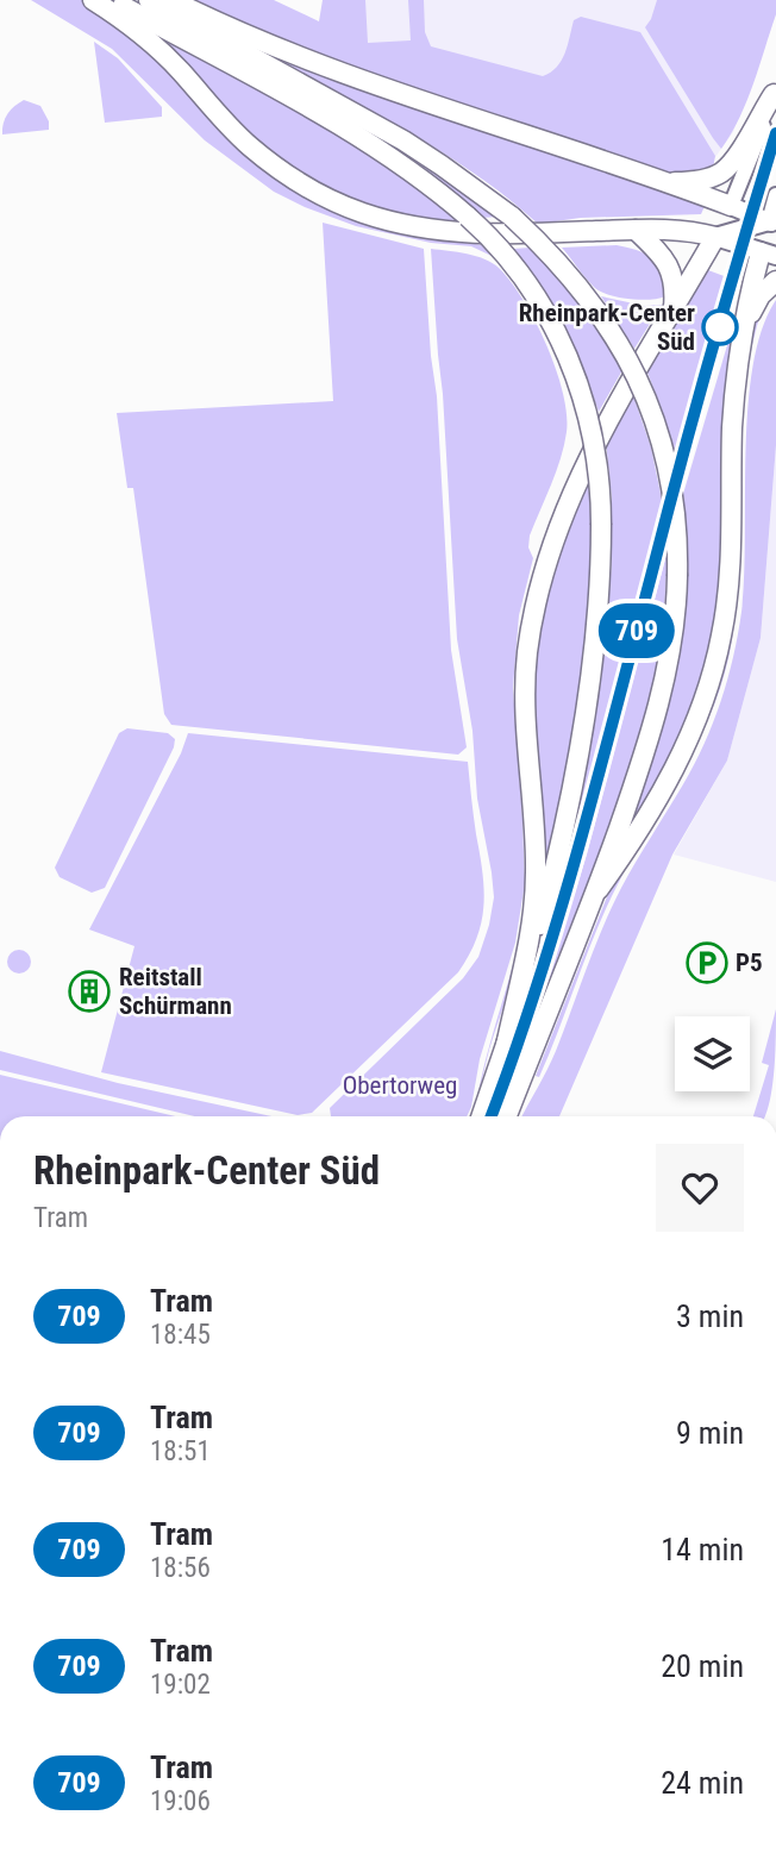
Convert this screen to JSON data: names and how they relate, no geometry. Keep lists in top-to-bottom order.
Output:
{
  "parks": ["Obertorweg"],
  "places": {
    "other": ["Rheinpark-Center Süd"],
    "parking": ["P5"],
    "building": ["Reitstall Schürmann"]
  },
  "lines": ["tram line 709"],
  "page": {
    "on_map": "709",
    "heading": ["Rheinpark-Center Süd", "Tram"],
    "list": [
      {
        "mark": "709",
        "name": "Tram",
        "note": "18:45",
        "value": "3 min"
      },
      {
        "mark": "709",
        "name": "Tram",
        "note": "18:51",
        "value": "9 min"
      },
      {
        "mark": "709",
        "name": "Tram",
        "note": "18:56",
        "value": "14 min"
      },
      {
        "mark": "709",
        "name": "Tram",
        "note": "19:02",
        "value": "20 min"
      },
      {
        "mark": "709",
        "name": "Tram",
        "note": "19:06",
        "value": "24 min"
      }
    ]
  }
}
